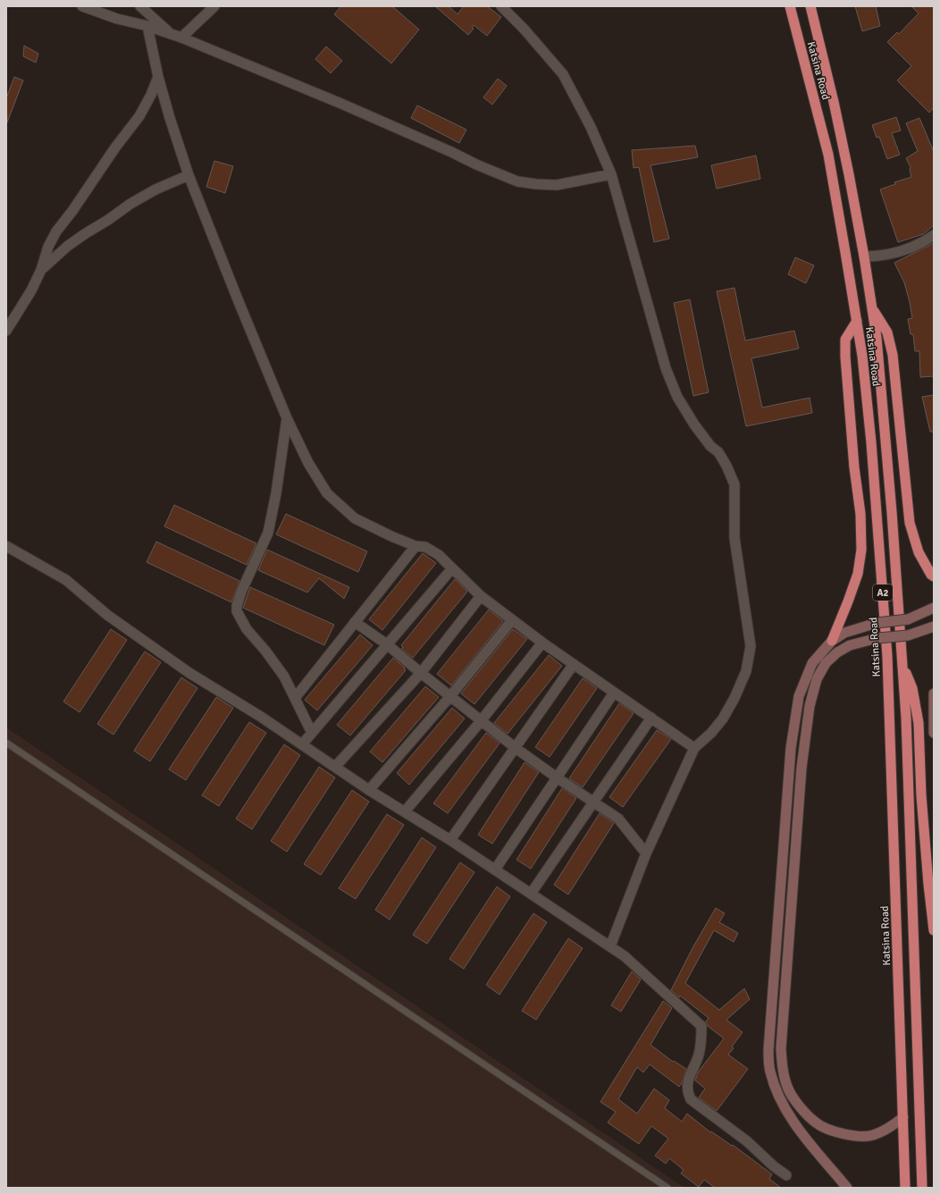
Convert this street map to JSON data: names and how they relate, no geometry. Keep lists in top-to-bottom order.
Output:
{
  "streets": {
    "highway": ["Katsina Road", "A2"]
  }
}
